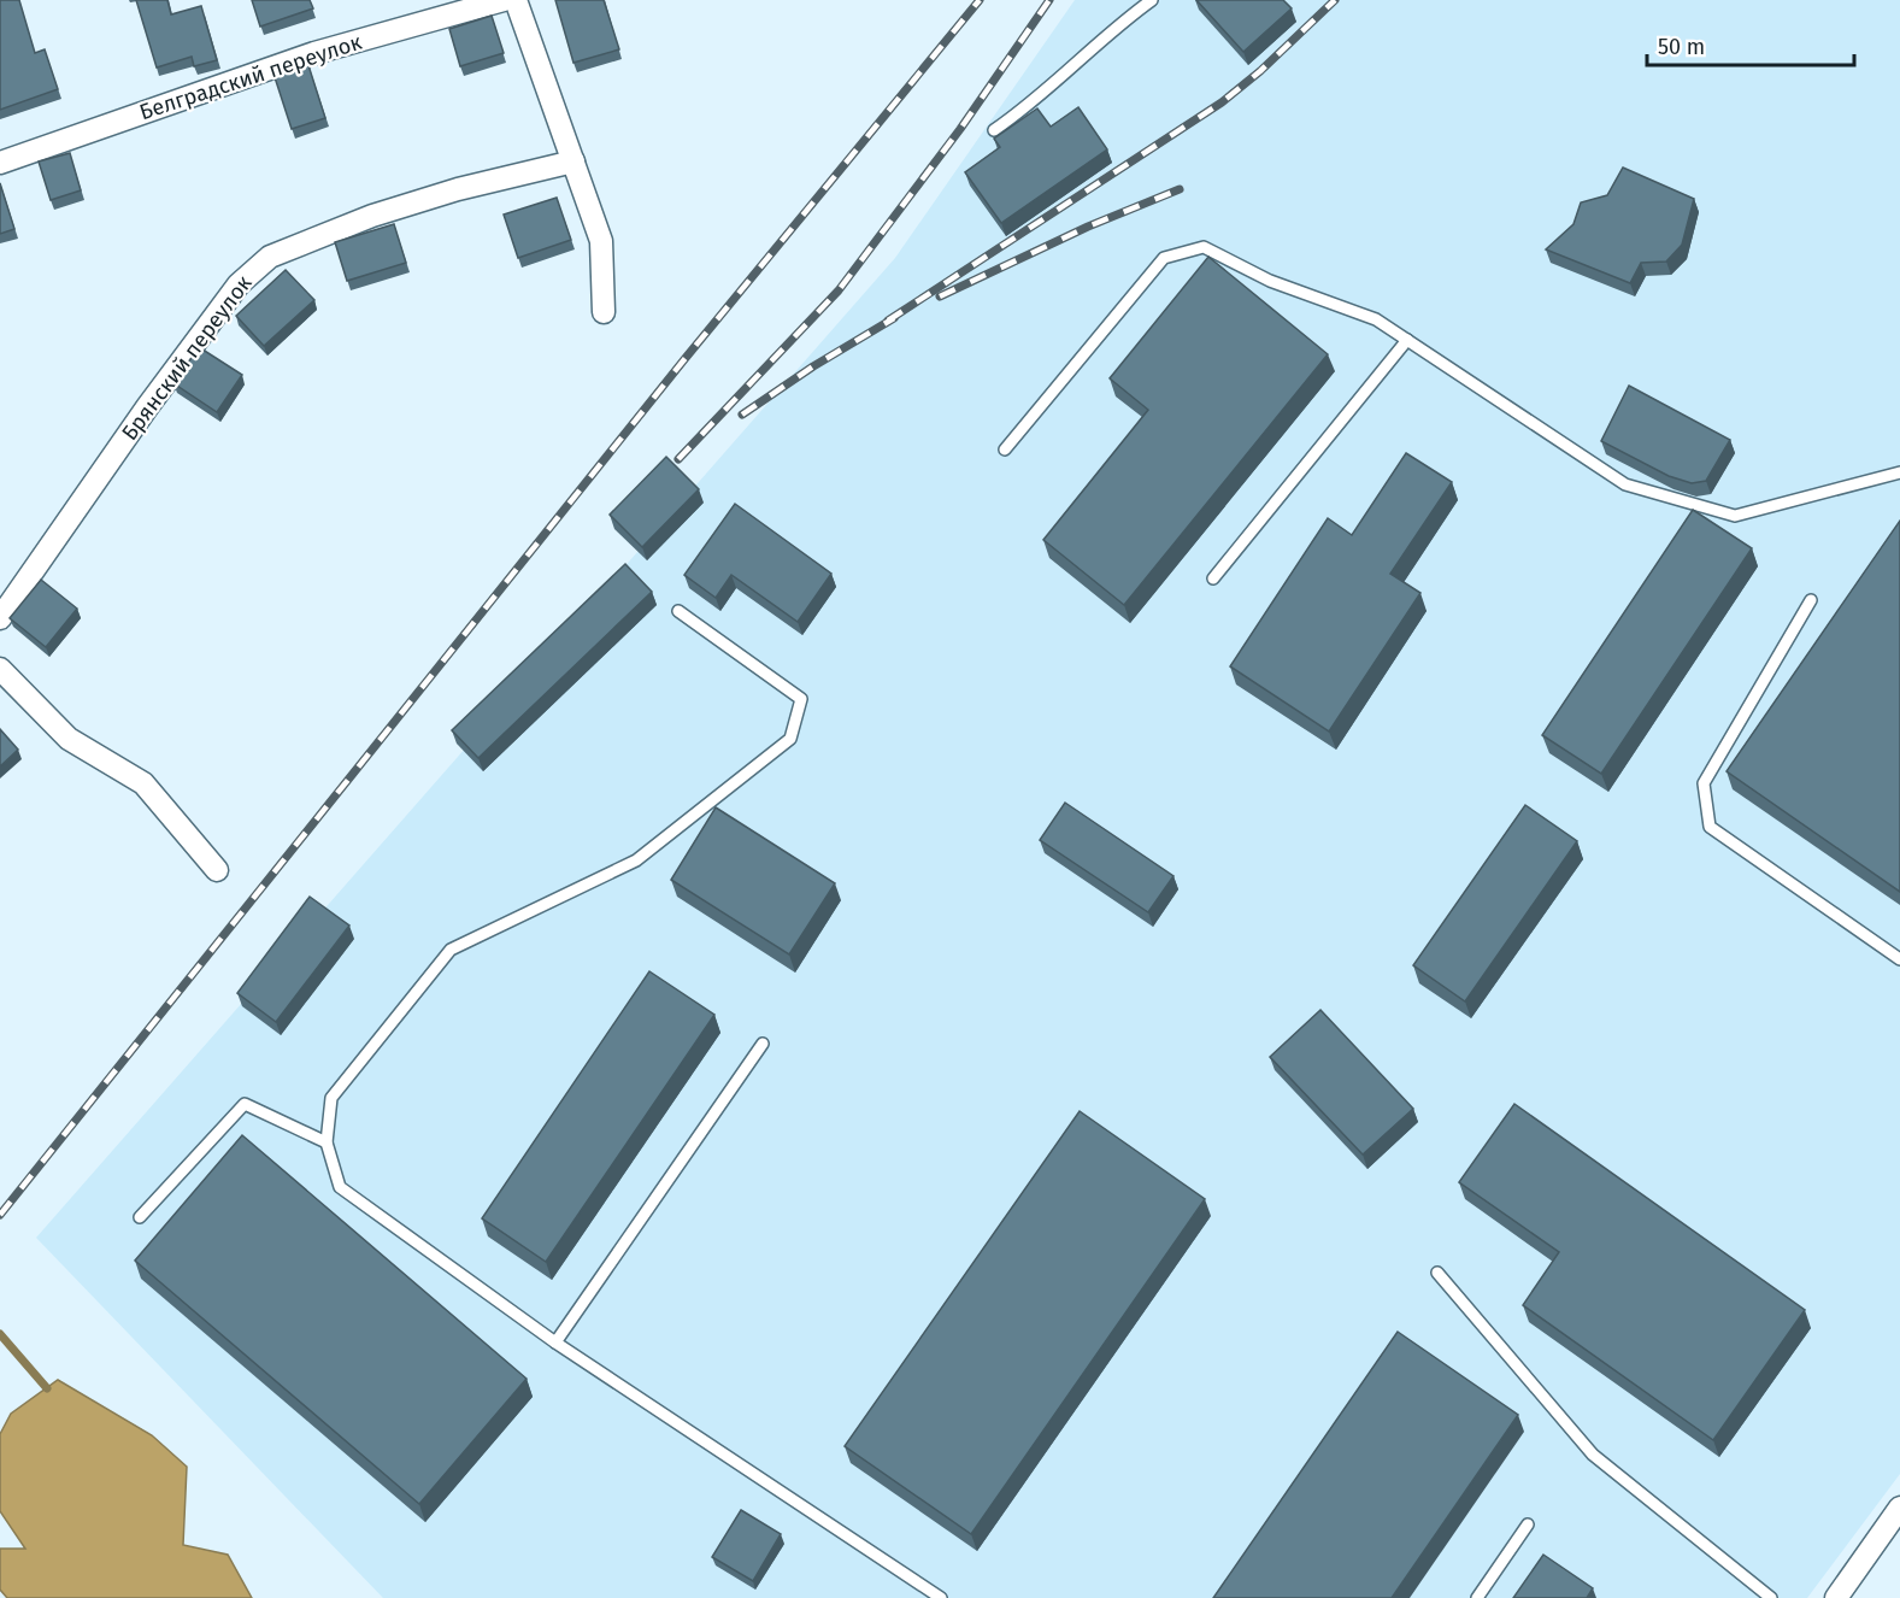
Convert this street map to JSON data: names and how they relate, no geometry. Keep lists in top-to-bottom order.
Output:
{
  "streets": {
    "street": ["Белградский переулок", "Брянский переулок"]
  },
  "scale_bar": "50 m"
}
